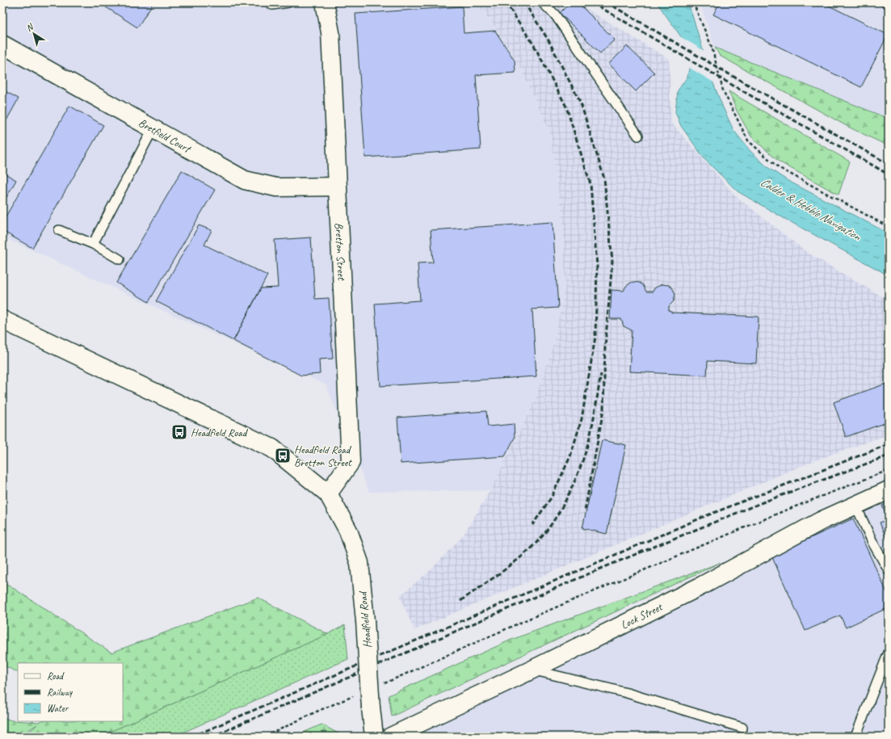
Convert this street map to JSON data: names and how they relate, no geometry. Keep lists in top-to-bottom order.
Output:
{
  "streets": {
    "street": [
      "Bretfield Court",
      "Bretton Street",
      "Lock Street",
      "Headfield Road"
    ]
  },
  "crossings": [
    ["Bretfield Court", "Bretton Street"],
    ["Bretton Street", "Headfield Road"]
  ],
  "water": ["Calder & Hebble Navigation"],
  "places": {
    "bus stop": ["Headfield Road", "Headfield Road Bretton Street"]
  },
  "legend": ["Road", "Railway", "Water"],
  "north": "top left"
}
